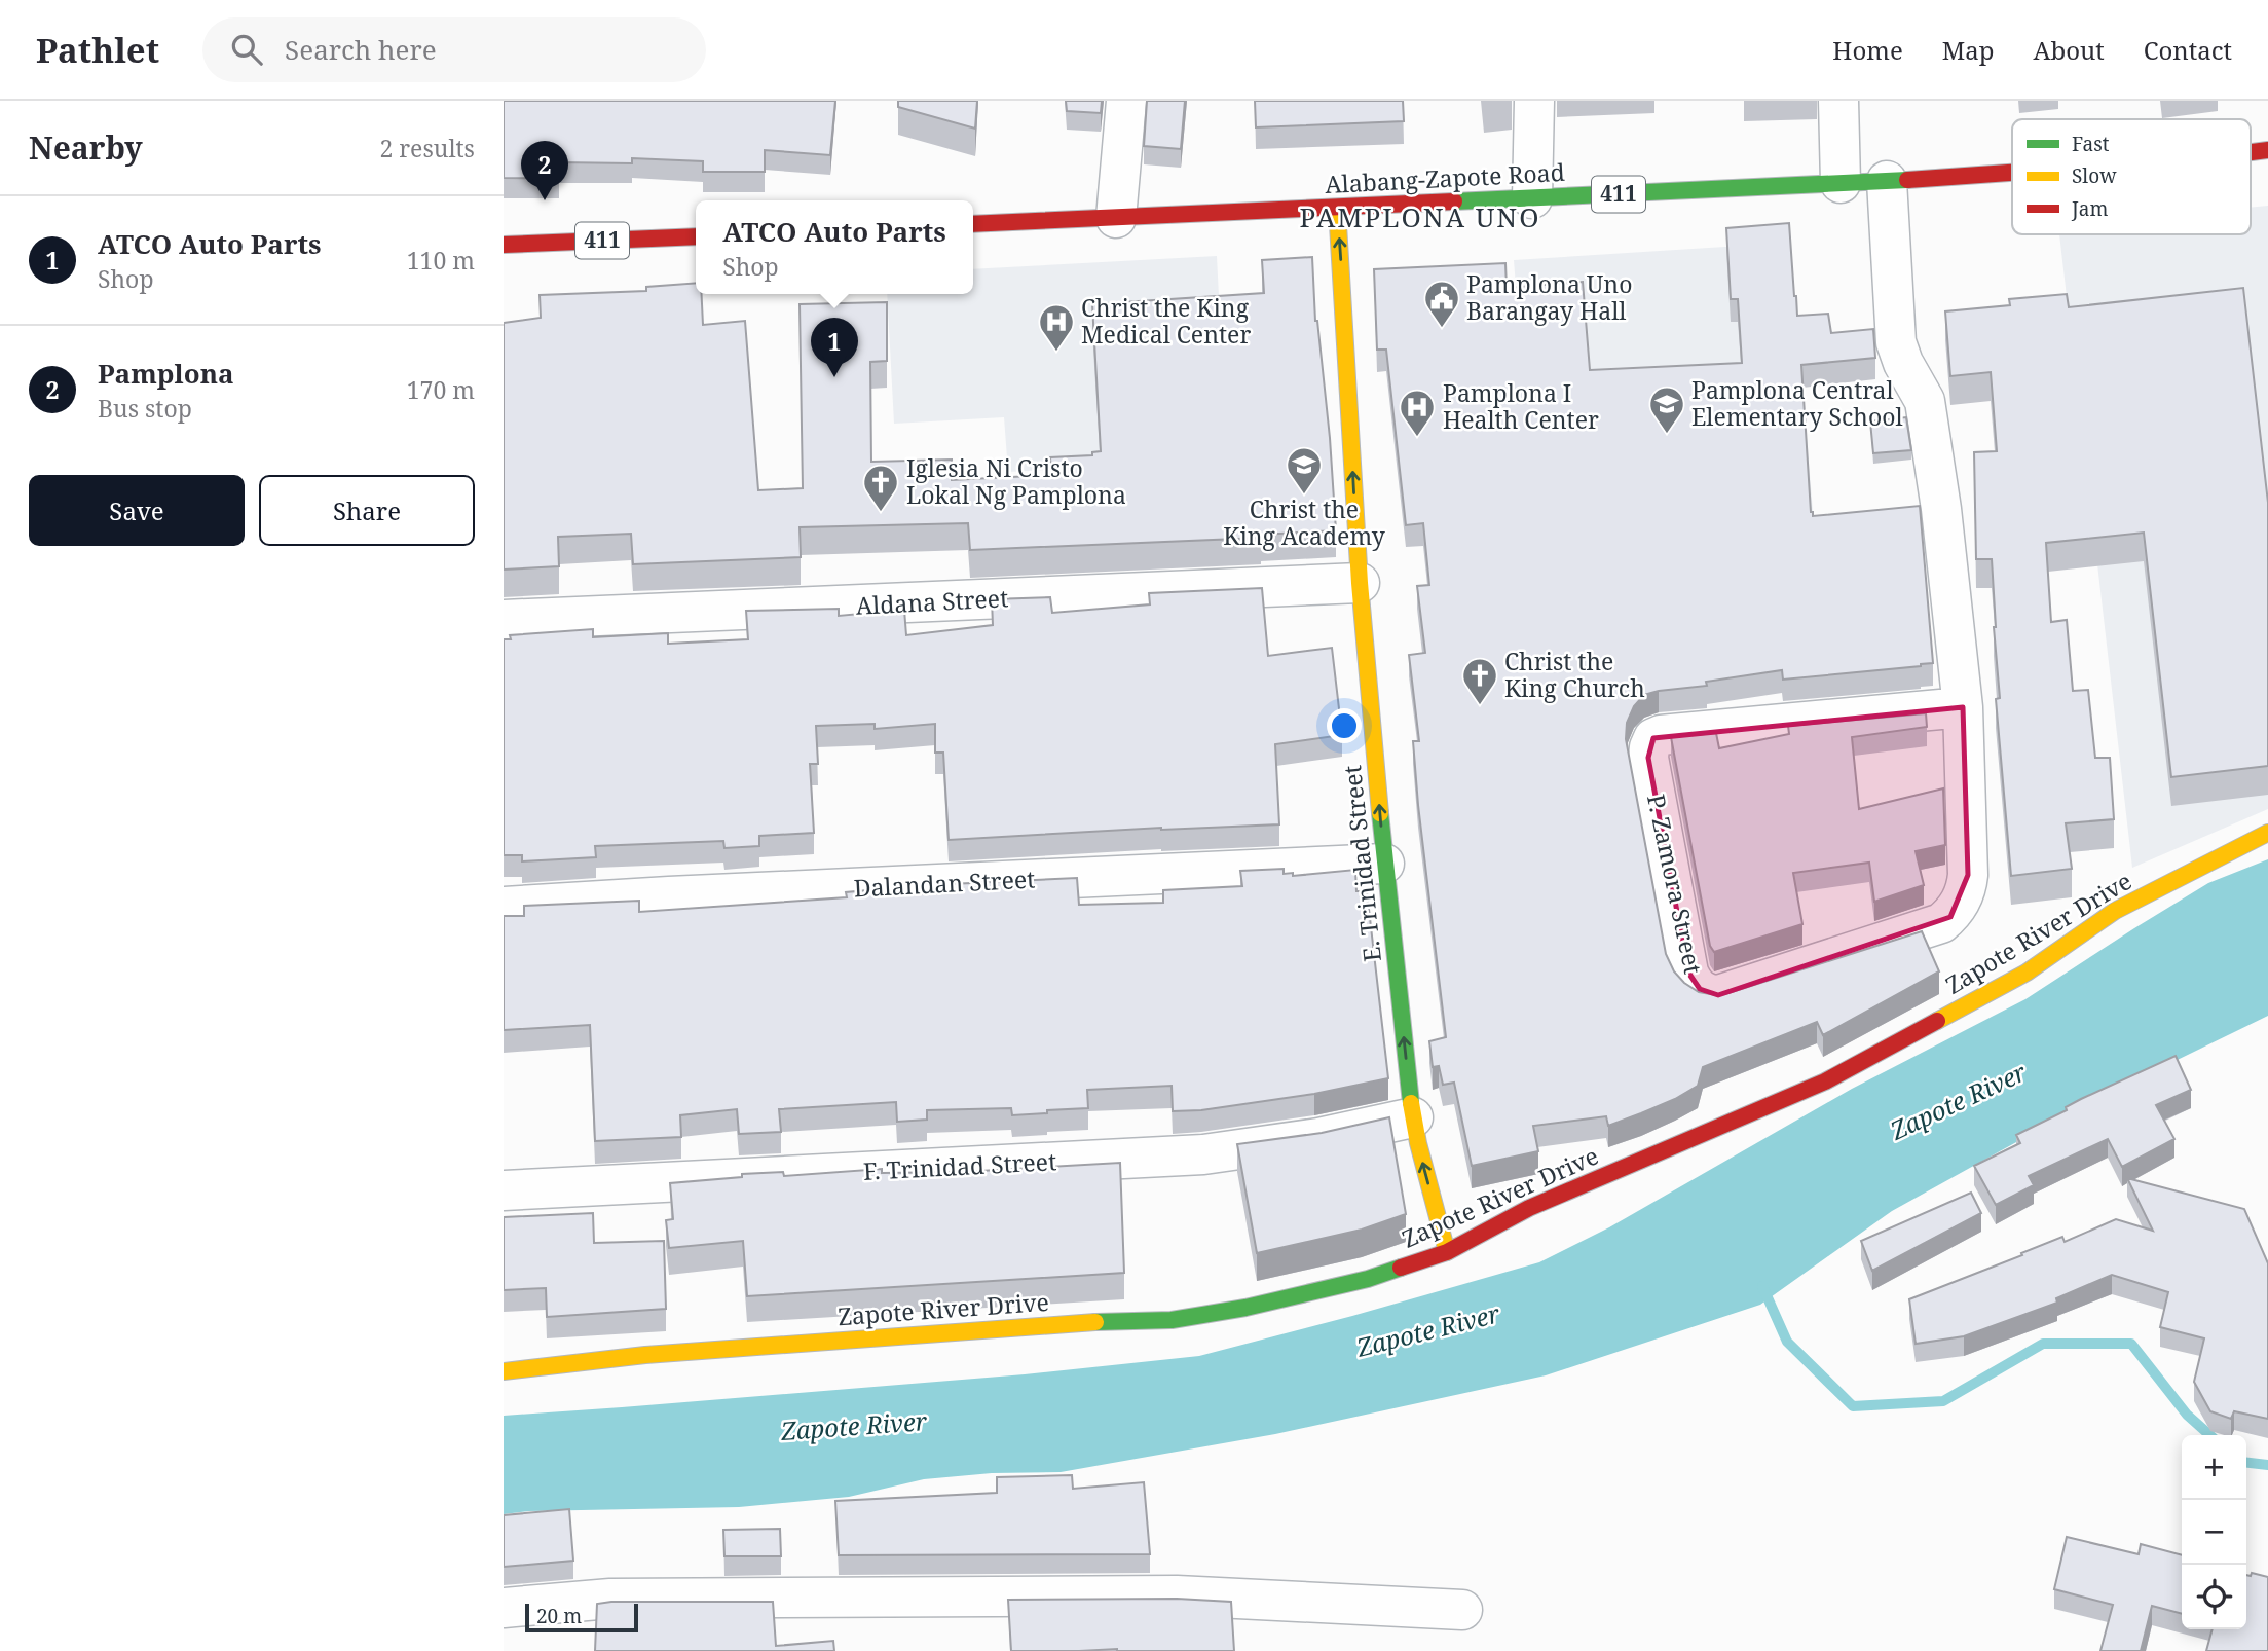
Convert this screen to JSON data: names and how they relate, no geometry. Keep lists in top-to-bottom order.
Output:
{
  "streets": {
    "main road": [
      "Alabang-Zapote Road",
      "411",
      "E. Trinidad Street",
      "Zapote River Drive"
    ],
    "street": [
      "Aldana Street",
      "Dalandan Street",
      "P. Zamora Street",
      "F. Trinidad Street"
    ]
  },
  "crossings": [
    ["Alabang-Zapote Road", "E. Trinidad Street"],
    ["Alabang-Zapote Road", "P. Zamora Street"],
    ["Aldana Street", "E. Trinidad Street"],
    ["E. Trinidad Street", "Dalandan Street"],
    ["E. Trinidad Street", "Zapote River Drive"],
    ["E. Trinidad Street", "F. Trinidad Street"]
  ],
  "one_way": ["E. Trinidad Street"],
  "districts": ["PAMPLONA UNO"],
  "water": ["Zapote River"],
  "places": {
    "public building": ["Pamplona Uno Barangay Hall"],
    "hospital": ["Christ the King Medical Center", "Pamplona I Health Center"],
    "school or university": ["Pamplona Central Elementary School", "Christ the King Academy"],
    "church": ["Iglesia Ni Cristo Lokal Ng Pamplona", "Christ the King Church"]
  },
  "legend": ["Fast", "Slow", "Jam"],
  "scale_bar": "20 m",
  "page": {
    "header": "Pathlet",
    "search": "Search here",
    "nav": [
      "Home",
      "Map",
      "About",
      "Contact"
    ],
    "heading": ["Nearby", "2 results"],
    "pins": ["2", "1"],
    "list": [
      {
        "mark": "1",
        "name": "ATCO Auto Parts",
        "note": "Shop",
        "value": "110 m"
      },
      {
        "mark": "2",
        "name": "Pamplona",
        "note": "Bus stop",
        "value": "170 m"
      }
    ],
    "popup": ["ATCO Auto Parts", "Shop"],
    "buttons": ["Save", "Share"],
    "map_buttons": ["+", "−"],
    "scale": "20 m"
  }
}
